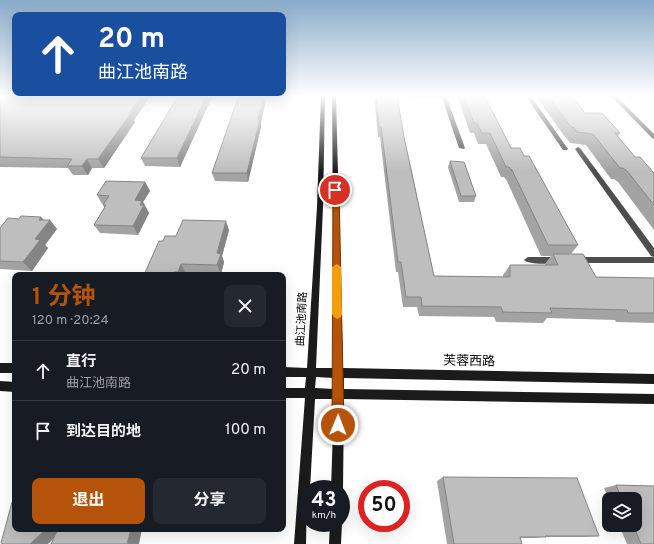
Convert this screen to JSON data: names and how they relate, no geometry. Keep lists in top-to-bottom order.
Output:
{
  "streets": {
    "main road": ["曲江池南路", "芙蓉西路"]
  },
  "crossings": [
    ["曲江池南路", "芙蓉西路"]
  ],
  "page": {
    "turn": ["20 m", "曲江池南路"],
    "heading": ["1 分钟", "120 m · 20:24"],
    "list": [
      {
        "name": "直行",
        "note": "曲江池南路",
        "value": "20 m"
      },
      {
        "name": "到达目的地",
        "value": "100 m"
      }
    ],
    "buttons": ["退出", "分享"],
    "speed": "43 km/h",
    "limit": "50"
  }
}
